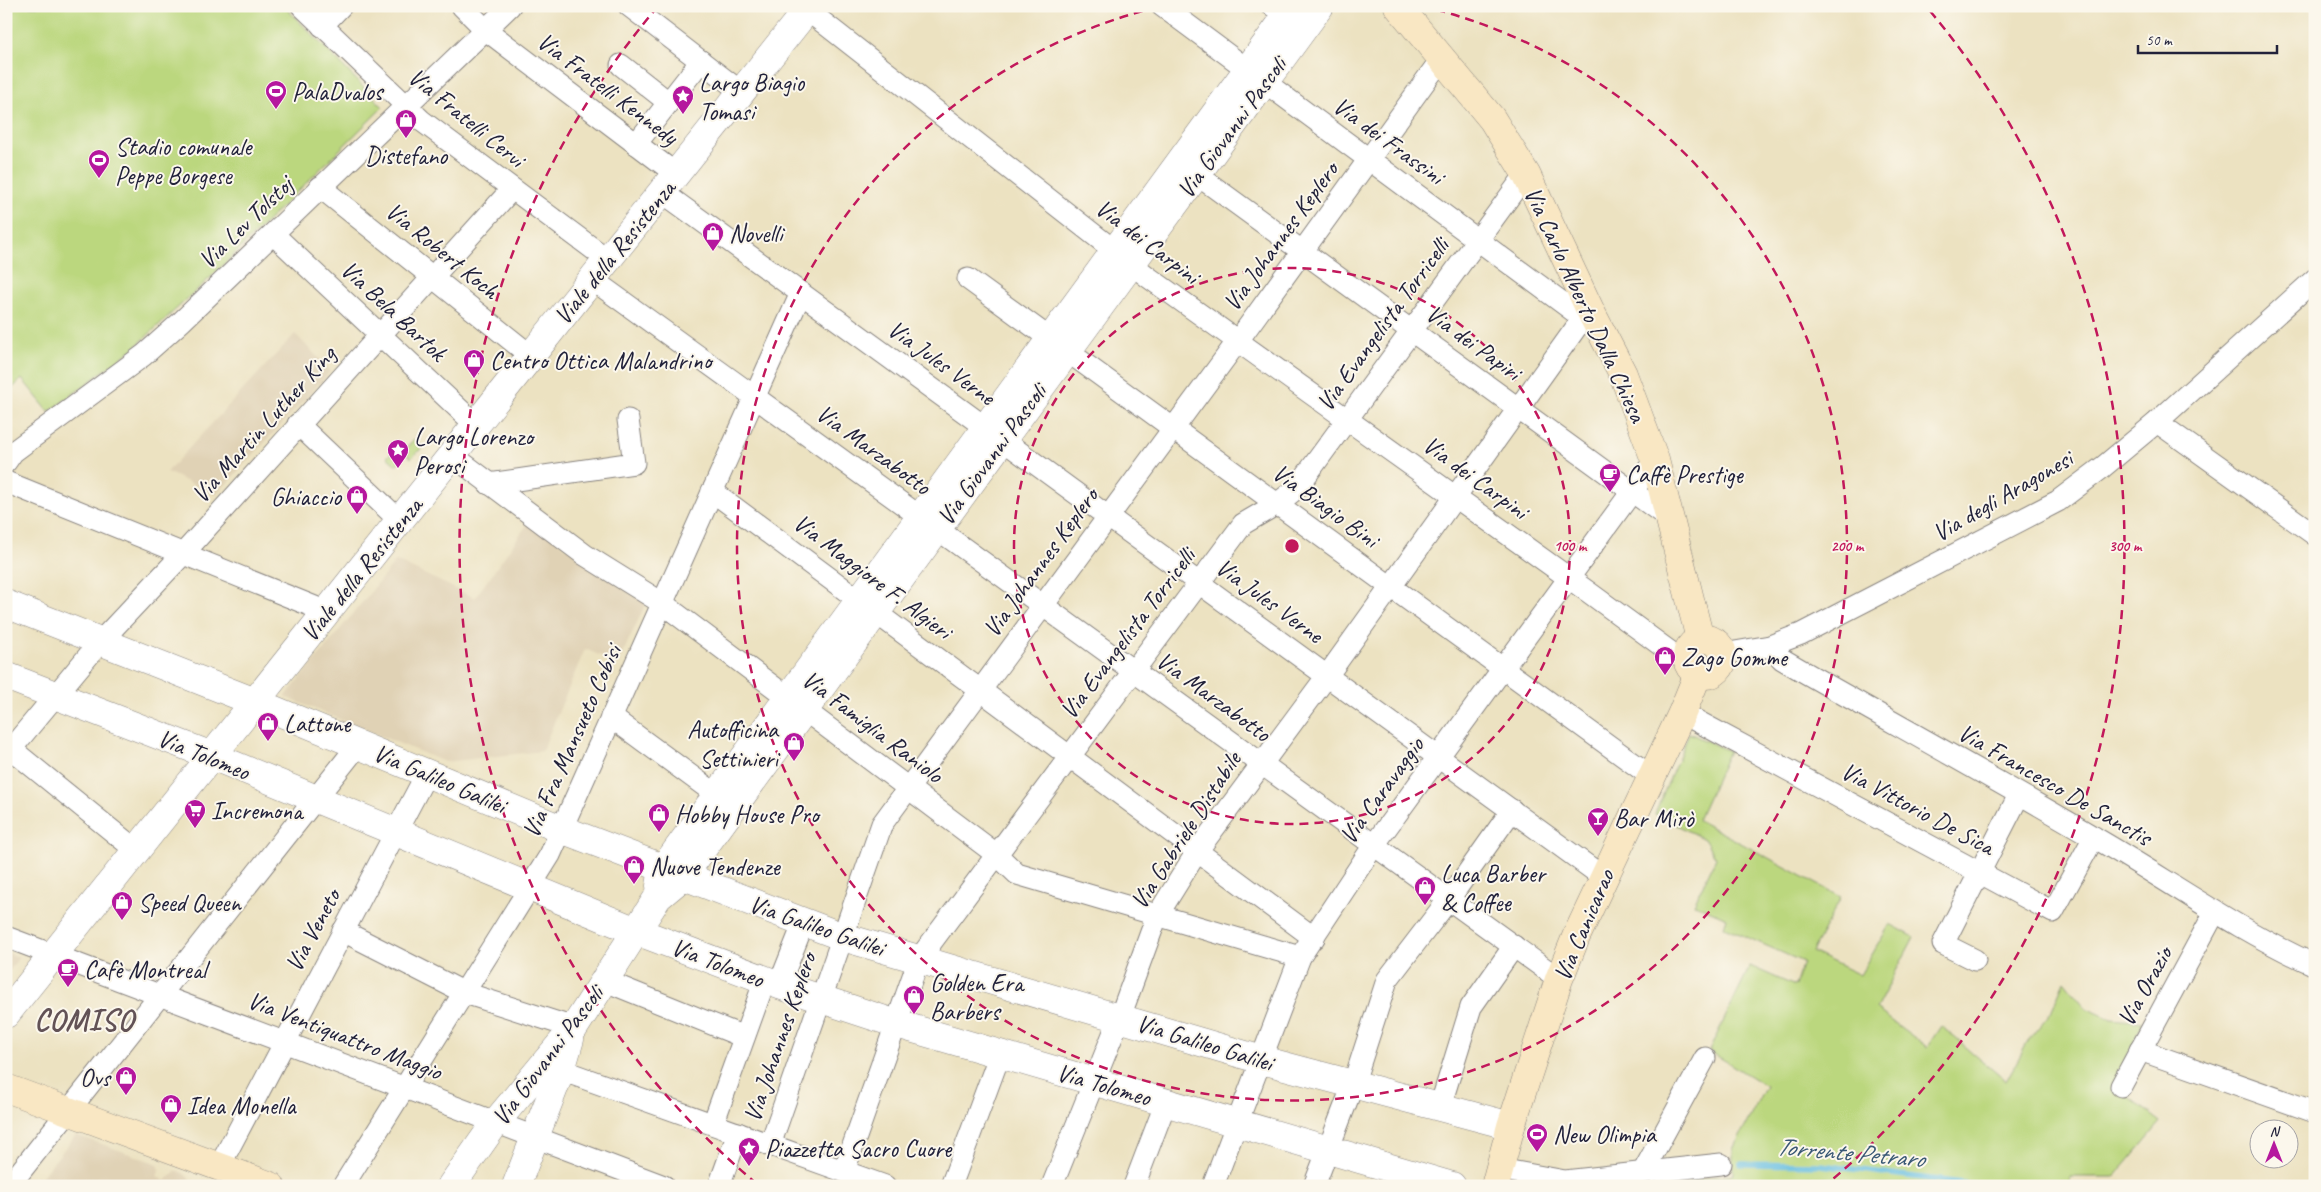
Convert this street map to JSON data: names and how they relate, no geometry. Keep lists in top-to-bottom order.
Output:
{
  "streets": {
    "main road": ["Via Carlo Alberto Dalla Chiesa", "Via Canicarao"],
    "street": [
      "Via Fratelli Kennedy",
      "Via Fratelli Cervi",
      "Via Giovanni Pascoli",
      "Via dei Frassini",
      "Via Lev Tolstoj",
      "Via Johannes Keplero",
      "Via dei Carpini",
      "Via Robert Koch",
      "Viale della Resistenza",
      "Via Bela Bartok",
      "Via Evangelista Torricelli",
      "Via dei Papiri",
      "Via Jules Verne",
      "Via Martin Luther King",
      "Via Marzabotto",
      "Via degli Aragonesi",
      "Via Biagio Bini",
      "Via Maggiore F. Algieri",
      "Via Famiglia Raniolo",
      "Via Fra Mansueto Cobisi",
      "Via Tolomeo",
      "Via Galileo Galilei",
      "Via Francesco De Sanctis",
      "Via Caravaggio",
      "Via Vittorio De Sica",
      "Via Gabriele Distabile",
      "Via Veneto",
      "Via Orazio",
      "Via Ventiquattro Maggio"
    ]
  },
  "crossings": [
    ["Via Fratelli Kennedy", "Via Lev Tolstoj"],
    ["Via Fratelli Kennedy", "Viale della Resistenza"],
    ["Via Fratelli Kennedy", "Via Jules Verne"],
    ["Via Fratelli Cervi", "Via Lev Tolstoj"],
    ["Via Fratelli Cervi", "Viale della Resistenza"],
    ["Via Fratelli Cervi", "Via Martin Luther King"],
    ["Via Fratelli Cervi", "Via Marzabotto"],
    ["Via Giovanni Pascoli", "Via dei Frassini"],
    ["Via Giovanni Pascoli", "Via dei Carpini"],
    ["Via Giovanni Pascoli", "Via dei Papiri"],
    ["Via Giovanni Pascoli", "Via Jules Verne"],
    ["Via Giovanni Pascoli", "Via Marzabotto"],
    ["Via Giovanni Pascoli", "Via Biagio Bini"],
    ["Via Giovanni Pascoli", "Via Maggiore F. Algieri"],
    ["Via Giovanni Pascoli", "Via Famiglia Raniolo"],
    ["Via Giovanni Pascoli", "Via Tolomeo"],
    ["Via Giovanni Pascoli", "Via Galileo Galilei"],
    ["Via Giovanni Pascoli", "Via Ventiquattro Maggio"],
    ["Via dei Frassini", "Via Johannes Keplero"],
    ["Via dei Frassini", "Via Carlo Alberto Dalla Chiesa"],
    ["Via dei Frassini", "Via Evangelista Torricelli"],
    ["Via dei Frassini", "Via Gabriele Distabile"],
    ["Via Lev Tolstoj", "Via Robert Koch"],
    ["Via Lev Tolstoj", "Via Bela Bartok"],
    ["Via Johannes Keplero", "Via dei Carpini"],
    ["Via Johannes Keplero", "Via Carlo Alberto Dalla Chiesa"],
    ["Via Johannes Keplero", "Via dei Papiri"],
    ["Via Johannes Keplero", "Via Jules Verne"],
    ["Via Johannes Keplero", "Via Marzabotto"],
    ["Via Johannes Keplero", "Via Biagio Bini"],
    ["Via Johannes Keplero", "Via Maggiore F. Algieri"],
    ["Via Johannes Keplero", "Via Famiglia Raniolo"],
    ["Via Johannes Keplero", "Via Tolomeo"],
    ["Via Johannes Keplero", "Via Galileo Galilei"],
    ["Via dei Carpini", "Viale della Resistenza"],
    ["Via dei Carpini", "Via Carlo Alberto Dalla Chiesa"],
    ["Via dei Carpini", "Via Evangelista Torricelli"],
    ["Via dei Carpini", "Via Caravaggio"],
    ["Via dei Carpini", "Via Gabriele Distabile"],
    ["Via dei Carpini", "Via Canicarao"],
    ["Via Robert Koch", "Viale della Resistenza"],
    ["Via Robert Koch", "Via Martin Luther King"],
    ["Viale della Resistenza", "Via Bela Bartok"],
    ["Viale della Resistenza", "Via Jules Verne"],
    ["Viale della Resistenza", "Via Marzabotto"],
    ["Viale della Resistenza", "Via Famiglia Raniolo"],
    ["Viale della Resistenza", "Via Tolomeo"],
    ["Viale della Resistenza", "Via Galileo Galilei"],
    ["Viale della Resistenza", "Via Ventiquattro Maggio"],
    ["Via Carlo Alberto Dalla Chiesa", "Via Evangelista Torricelli"],
    ["Via Carlo Alberto Dalla Chiesa", "Via dei Papiri"],
    ["Via Carlo Alberto Dalla Chiesa", "Via Caravaggio"],
    ["Via Carlo Alberto Dalla Chiesa", "Via Gabriele Distabile"],
    ["Via Carlo Alberto Dalla Chiesa", "Via Canicarao"],
    ["Via Bela Bartok", "Via Martin Luther King"],
    ["Via Evangelista Torricelli", "Via dei Papiri"],
    ["Via Evangelista Torricelli", "Via Jules Verne"],
    ["Via Evangelista Torricelli", "Via Marzabotto"],
    ["Via Evangelista Torricelli", "Via Biagio Bini"],
    ["Via Evangelista Torricelli", "Via Maggiore F. Algieri"],
    ["Via Evangelista Torricelli", "Via Famiglia Raniolo"],
    ["Via Evangelista Torricelli", "Via Tolomeo"],
    ["Via Evangelista Torricelli", "Via Galileo Galilei"],
    ["Via dei Papiri", "Via Caravaggio"],
    ["Via dei Papiri", "Via Gabriele Distabile"],
    ["Via Jules Verne", "Via Fra Mansueto Cobisi"],
    ["Via Jules Verne", "Via Caravaggio"],
    ["Via Jules Verne", "Via Gabriele Distabile"],
    ["Via Jules Verne", "Via Canicarao"],
    ["Via Martin Luther King", "Via Tolomeo"],
    ["Via Martin Luther King", "Via Galileo Galilei"],
    ["Via Marzabotto", "Via Fra Mansueto Cobisi"],
    ["Via Marzabotto", "Via Caravaggio"],
    ["Via Marzabotto", "Via Gabriele Distabile"],
    ["Via Marzabotto", "Via Canicarao"],
    ["Via degli Aragonesi", "Via Francesco De Sanctis"],
    ["Via Biagio Bini", "Via Caravaggio"],
    ["Via Biagio Bini", "Via Gabriele Distabile"],
    ["Via Biagio Bini", "Via Canicarao"],
    ["Via Maggiore F. Algieri", "Via Fra Mansueto Cobisi"],
    ["Via Maggiore F. Algieri", "Via Caravaggio"],
    ["Via Maggiore F. Algieri", "Via Gabriele Distabile"],
    ["Via Famiglia Raniolo", "Via Fra Mansueto Cobisi"],
    ["Via Famiglia Raniolo", "Via Caravaggio"],
    ["Via Famiglia Raniolo", "Via Gabriele Distabile"],
    ["Via Fra Mansueto Cobisi", "Via Tolomeo"],
    ["Via Fra Mansueto Cobisi", "Via Galileo Galilei"],
    ["Via Fra Mansueto Cobisi", "Via Ventiquattro Maggio"],
    ["Via Tolomeo", "Via Caravaggio"],
    ["Via Tolomeo", "Via Gabriele Distabile"],
    ["Via Tolomeo", "Via Veneto"],
    ["Via Galileo Galilei", "Via Caravaggio"],
    ["Via Galileo Galilei", "Via Gabriele Distabile"],
    ["Via Galileo Galilei", "Via Canicarao"],
    ["Via Galileo Galilei", "Via Veneto"],
    ["Via Francesco De Sanctis", "Via Vittorio De Sica"],
    ["Via Francesco De Sanctis", "Via Orazio"],
    ["Via Vittorio De Sica", "Via Canicarao"],
    ["Via Veneto", "Via Ventiquattro Maggio"]
  ],
  "districts": ["COMISO"],
  "water": ["Torrente Petraro"],
  "places": {
    "sports": ["PalaDvalos", "Stadio comunale Peppe Borgese", "New Olimpia"],
    "place": ["Largo Biagio Tomasi", "Largo Lorenzo Perosi", "Piazzetta Sacro Cuore"],
    "shop": [
      "Distefano",
      "Novelli",
      "Centro Ottica Malandrino",
      "Ghiaccio",
      "Zago Gomme",
      "Lattone",
      "Autofficina Settinieri",
      "Hobby House Pro",
      "Nuove Tendenze",
      "Luca Barber & Coffee",
      "Speed Queen",
      "Golden Era Barbers",
      "Ovs",
      "Idea Monella"
    ],
    "cafe": ["Caffè Prestige", "Cafè Montreal"],
    "supermarket": ["Incremona"],
    "bar": ["Bar Mirò"]
  },
  "scale_bar": "50 m",
  "north": "top",
  "rings": ["100 m", "200 m", "300 m"]
}
